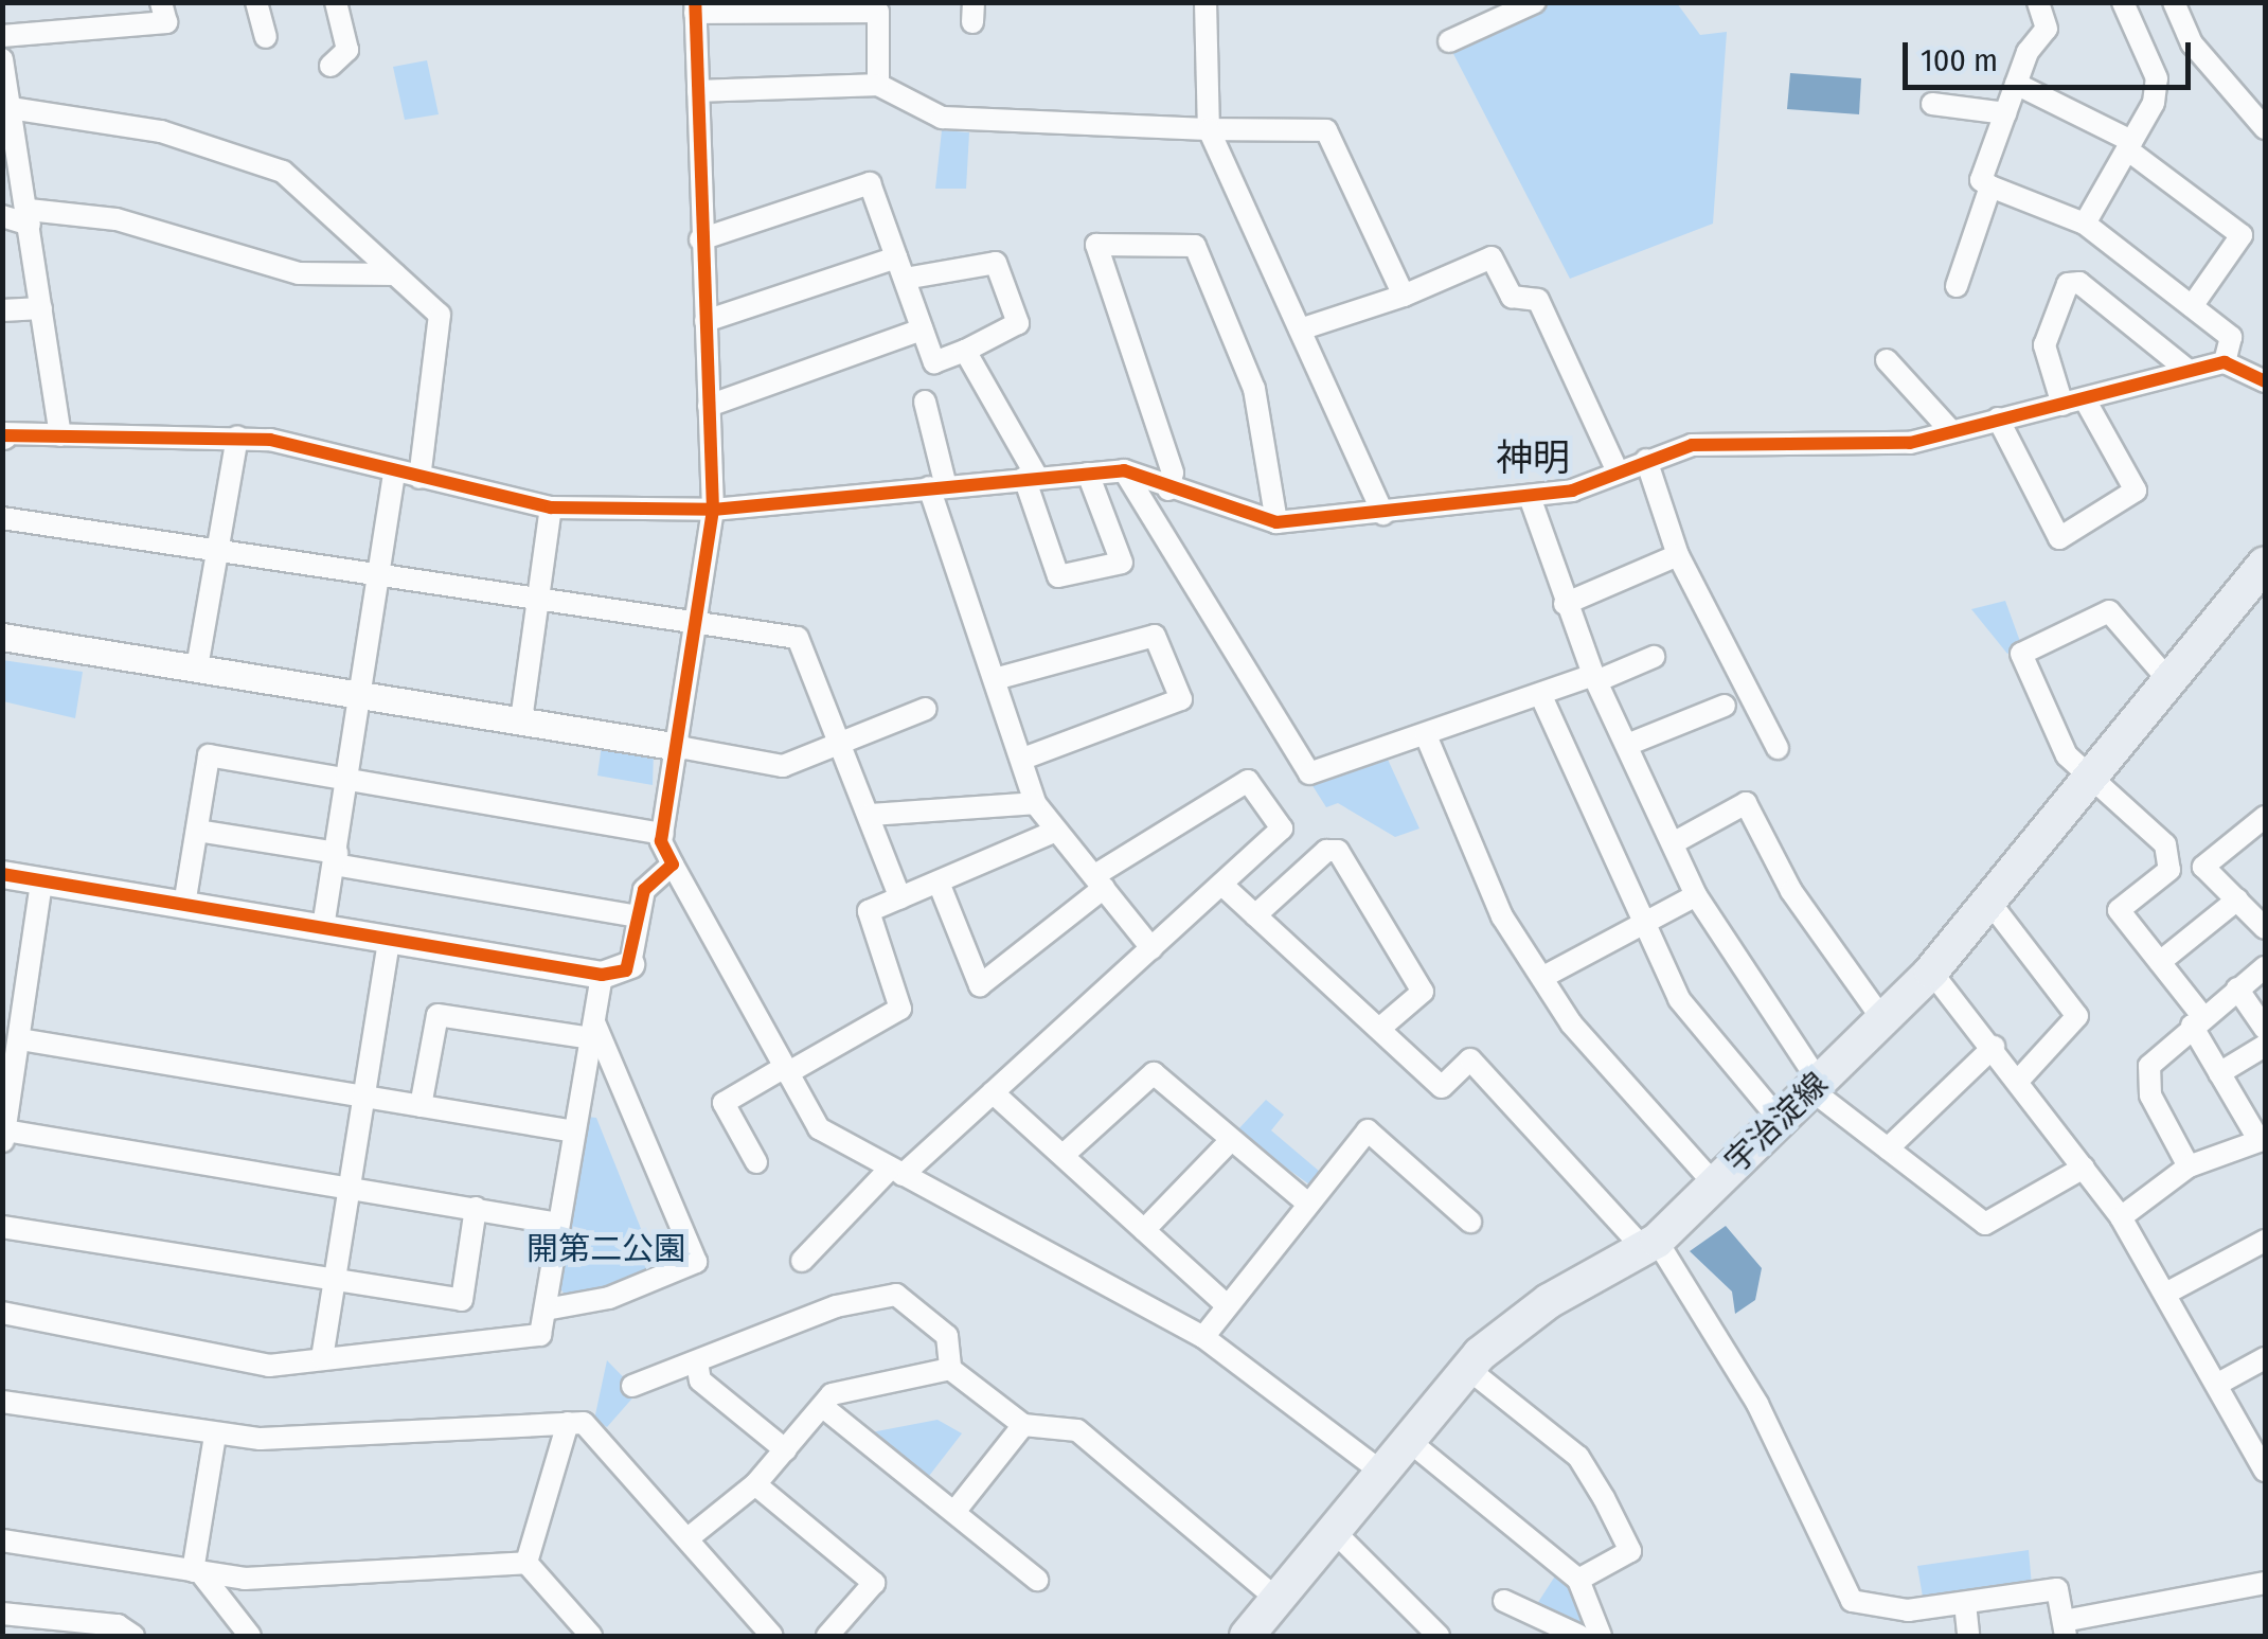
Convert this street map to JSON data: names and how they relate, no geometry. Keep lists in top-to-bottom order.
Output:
{
  "streets": {
    "main road": ["宇治淀線"]
  },
  "districts": ["神明"],
  "parks": ["開第二公園"],
  "scale_bar": "100 m"
}
